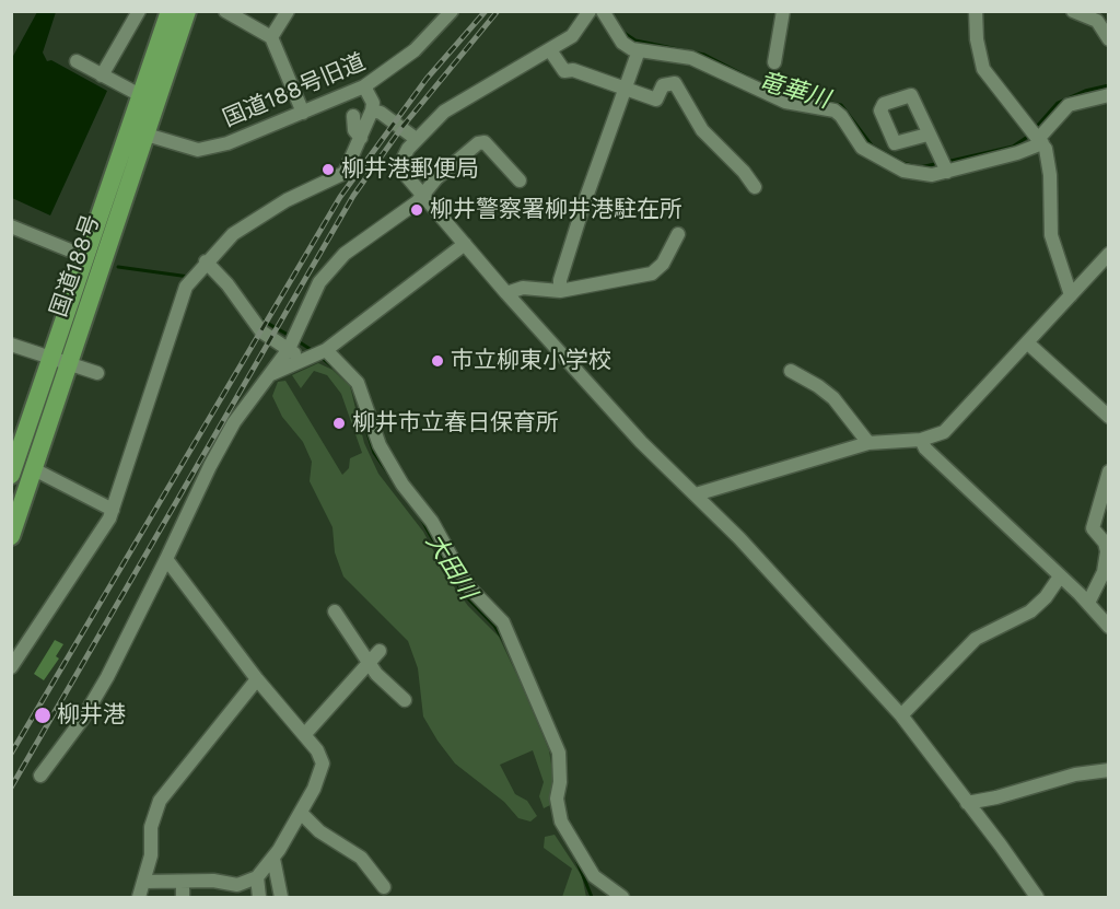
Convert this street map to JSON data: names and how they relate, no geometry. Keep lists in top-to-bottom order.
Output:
{
  "streets": {
    "highway": ["国道188号"],
    "street": ["国道188号旧道"]
  },
  "crossings": [
    ["国道188号旧道", "国道188号"]
  ],
  "water": ["竜華川", "大田川"],
  "places": [
    "柳井港郵便局",
    "柳井警察署柳井港駐在所",
    "市立柳東小学校",
    "柳井市立春日保育所",
    "柳井港"
  ]
}
